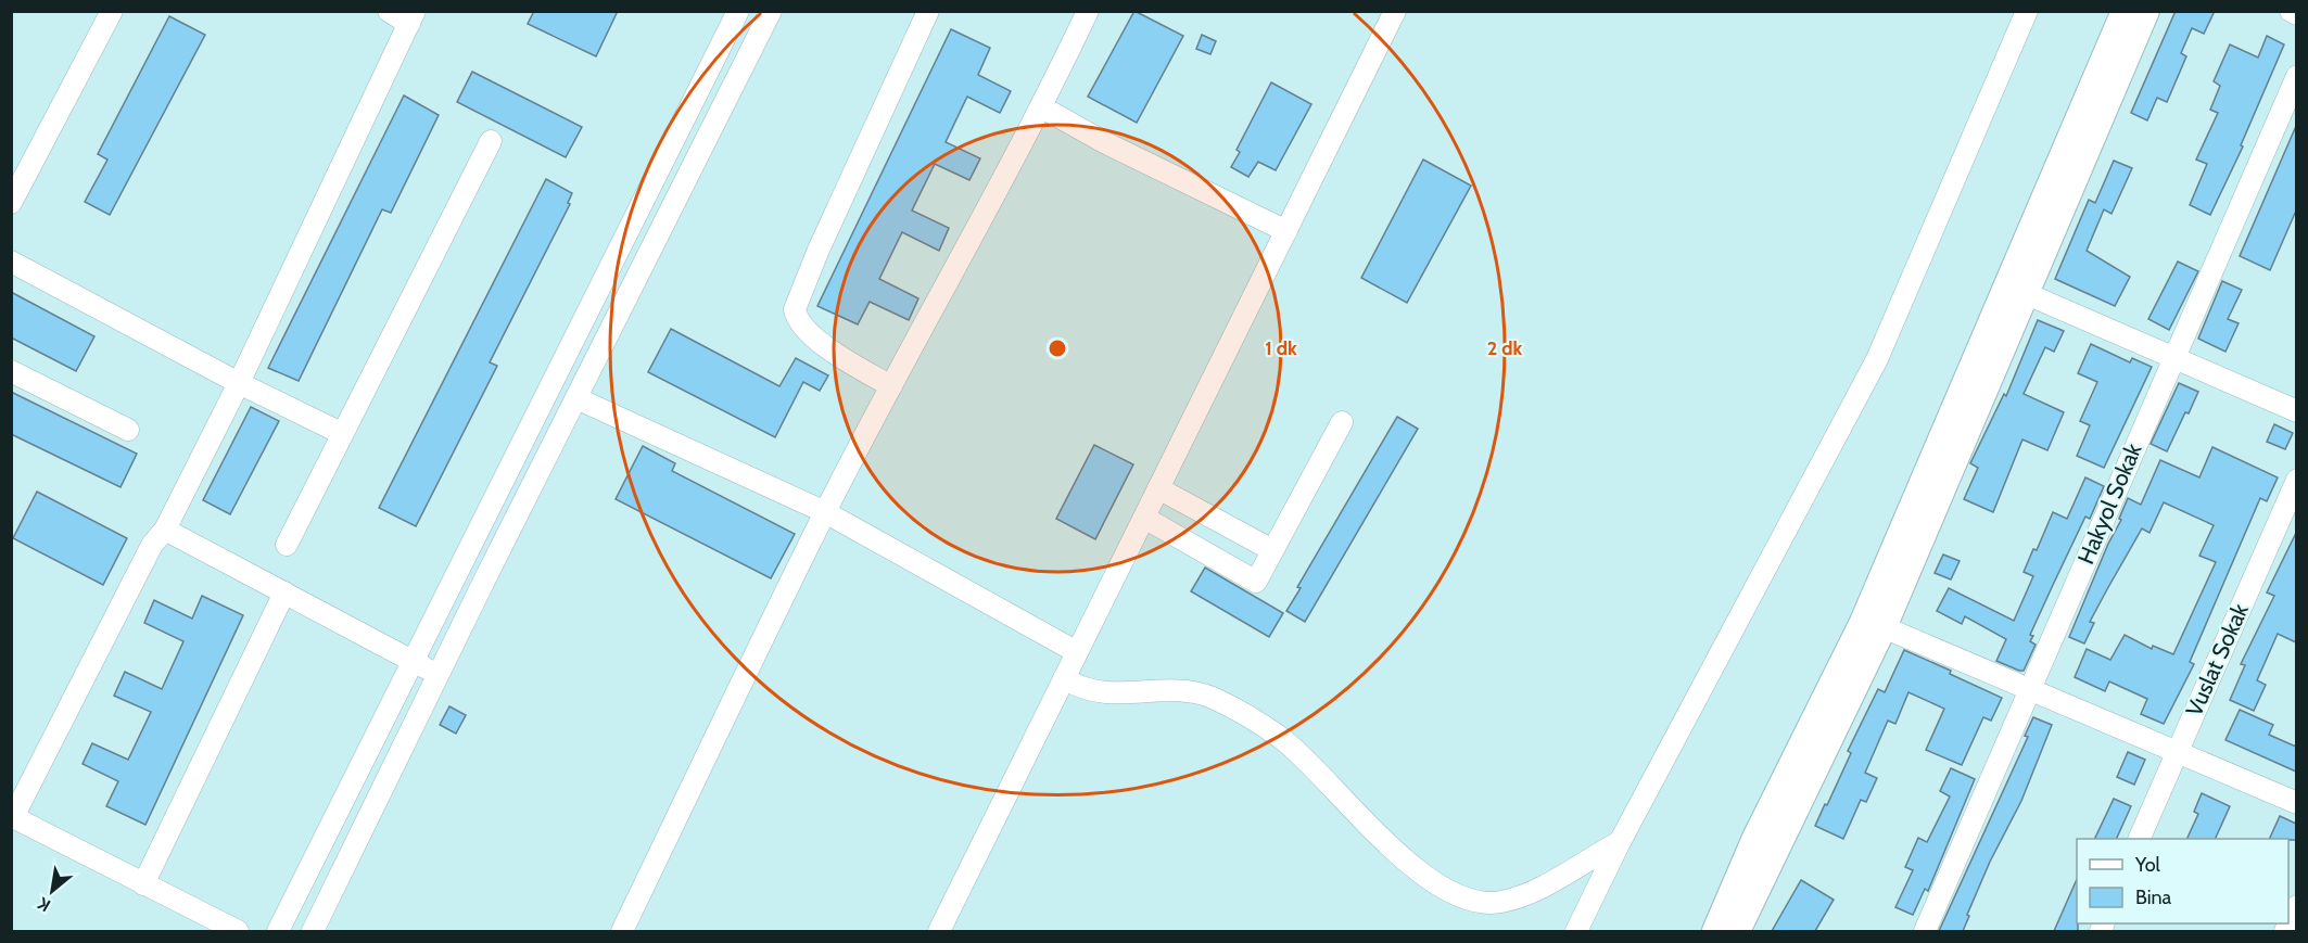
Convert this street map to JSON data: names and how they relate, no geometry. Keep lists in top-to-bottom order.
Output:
{
  "streets": {
    "street": ["Hakyol Sokak", "Vuslat Sokak"]
  },
  "legend": ["Yol", "Bina"],
  "north": "bottom left",
  "rings": ["1 dk", "2 dk"]
}
